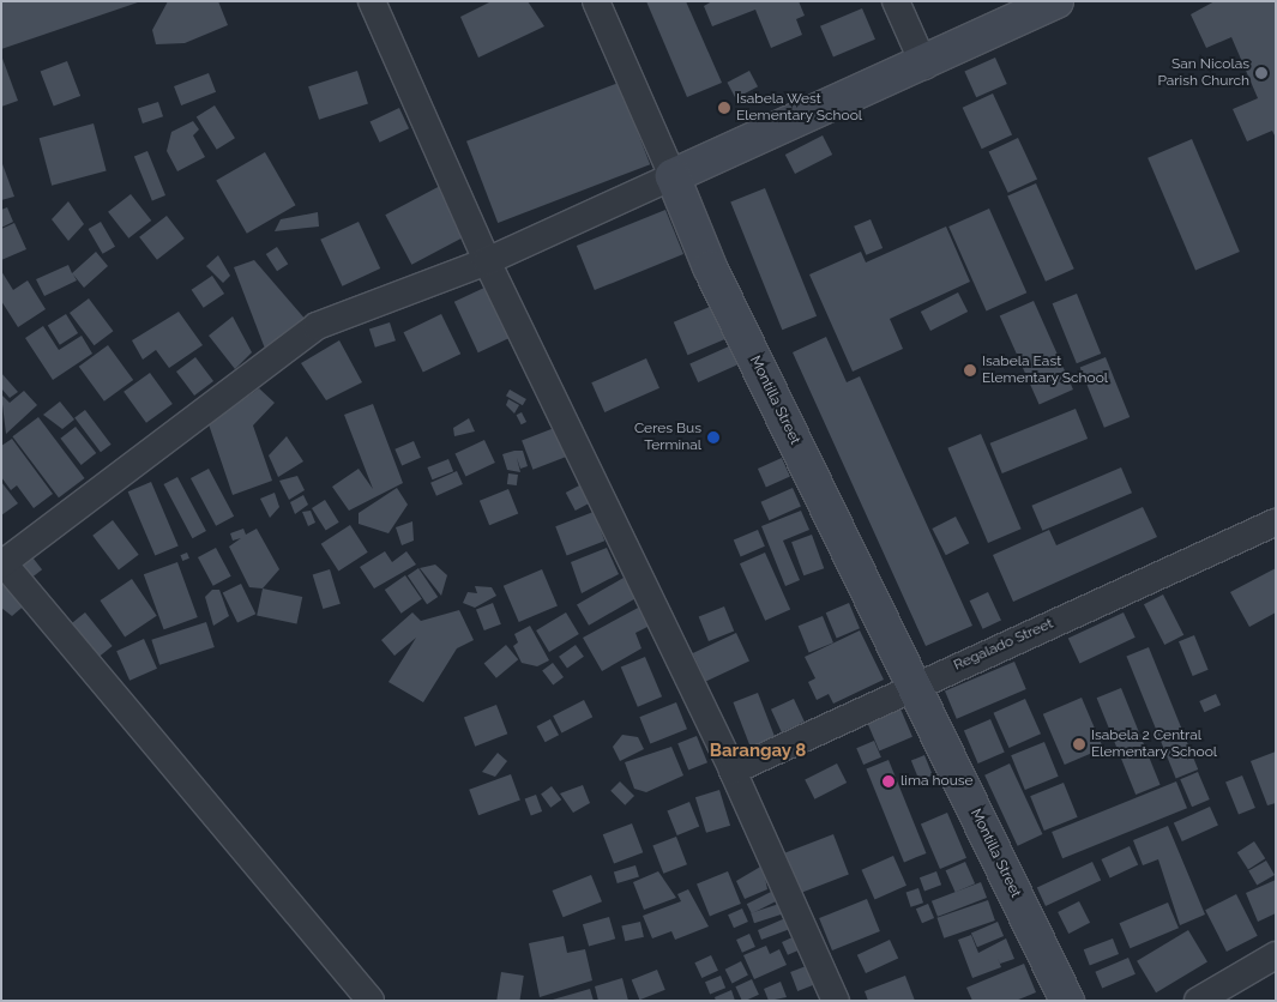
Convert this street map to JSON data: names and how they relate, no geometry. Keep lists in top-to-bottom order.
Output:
{
  "streets": {
    "main road": ["Montilla Street"],
    "street": ["Regalado Street"]
  },
  "crossings": [
    ["Montilla Street", "Regalado Street"]
  ],
  "districts": ["Barangay 8"],
  "places": [
    "San Nicolas Parish Church",
    "Isabela West Elementary School",
    "Isabela East Elementary School",
    "Ceres Bus Terminal",
    "Isabela 2 Central Elementary School",
    "lima house"
  ]
}
